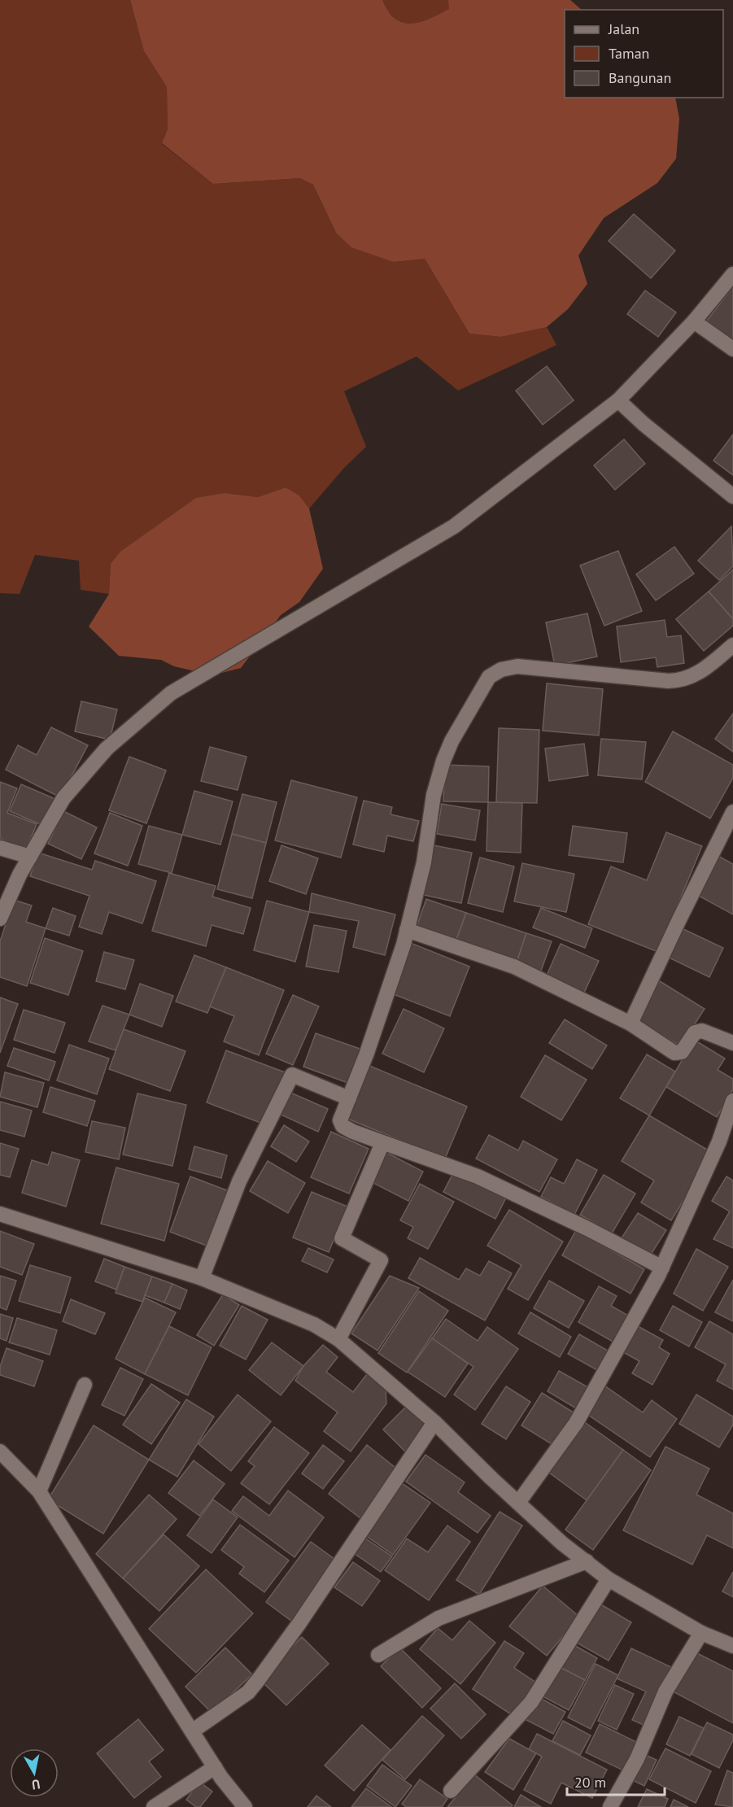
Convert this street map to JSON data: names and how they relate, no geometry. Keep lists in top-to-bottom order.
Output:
{
  "legend": ["Jalan", "Taman", "Bangunan"],
  "scale_bar": "20 m",
  "north": "bottom"
}
